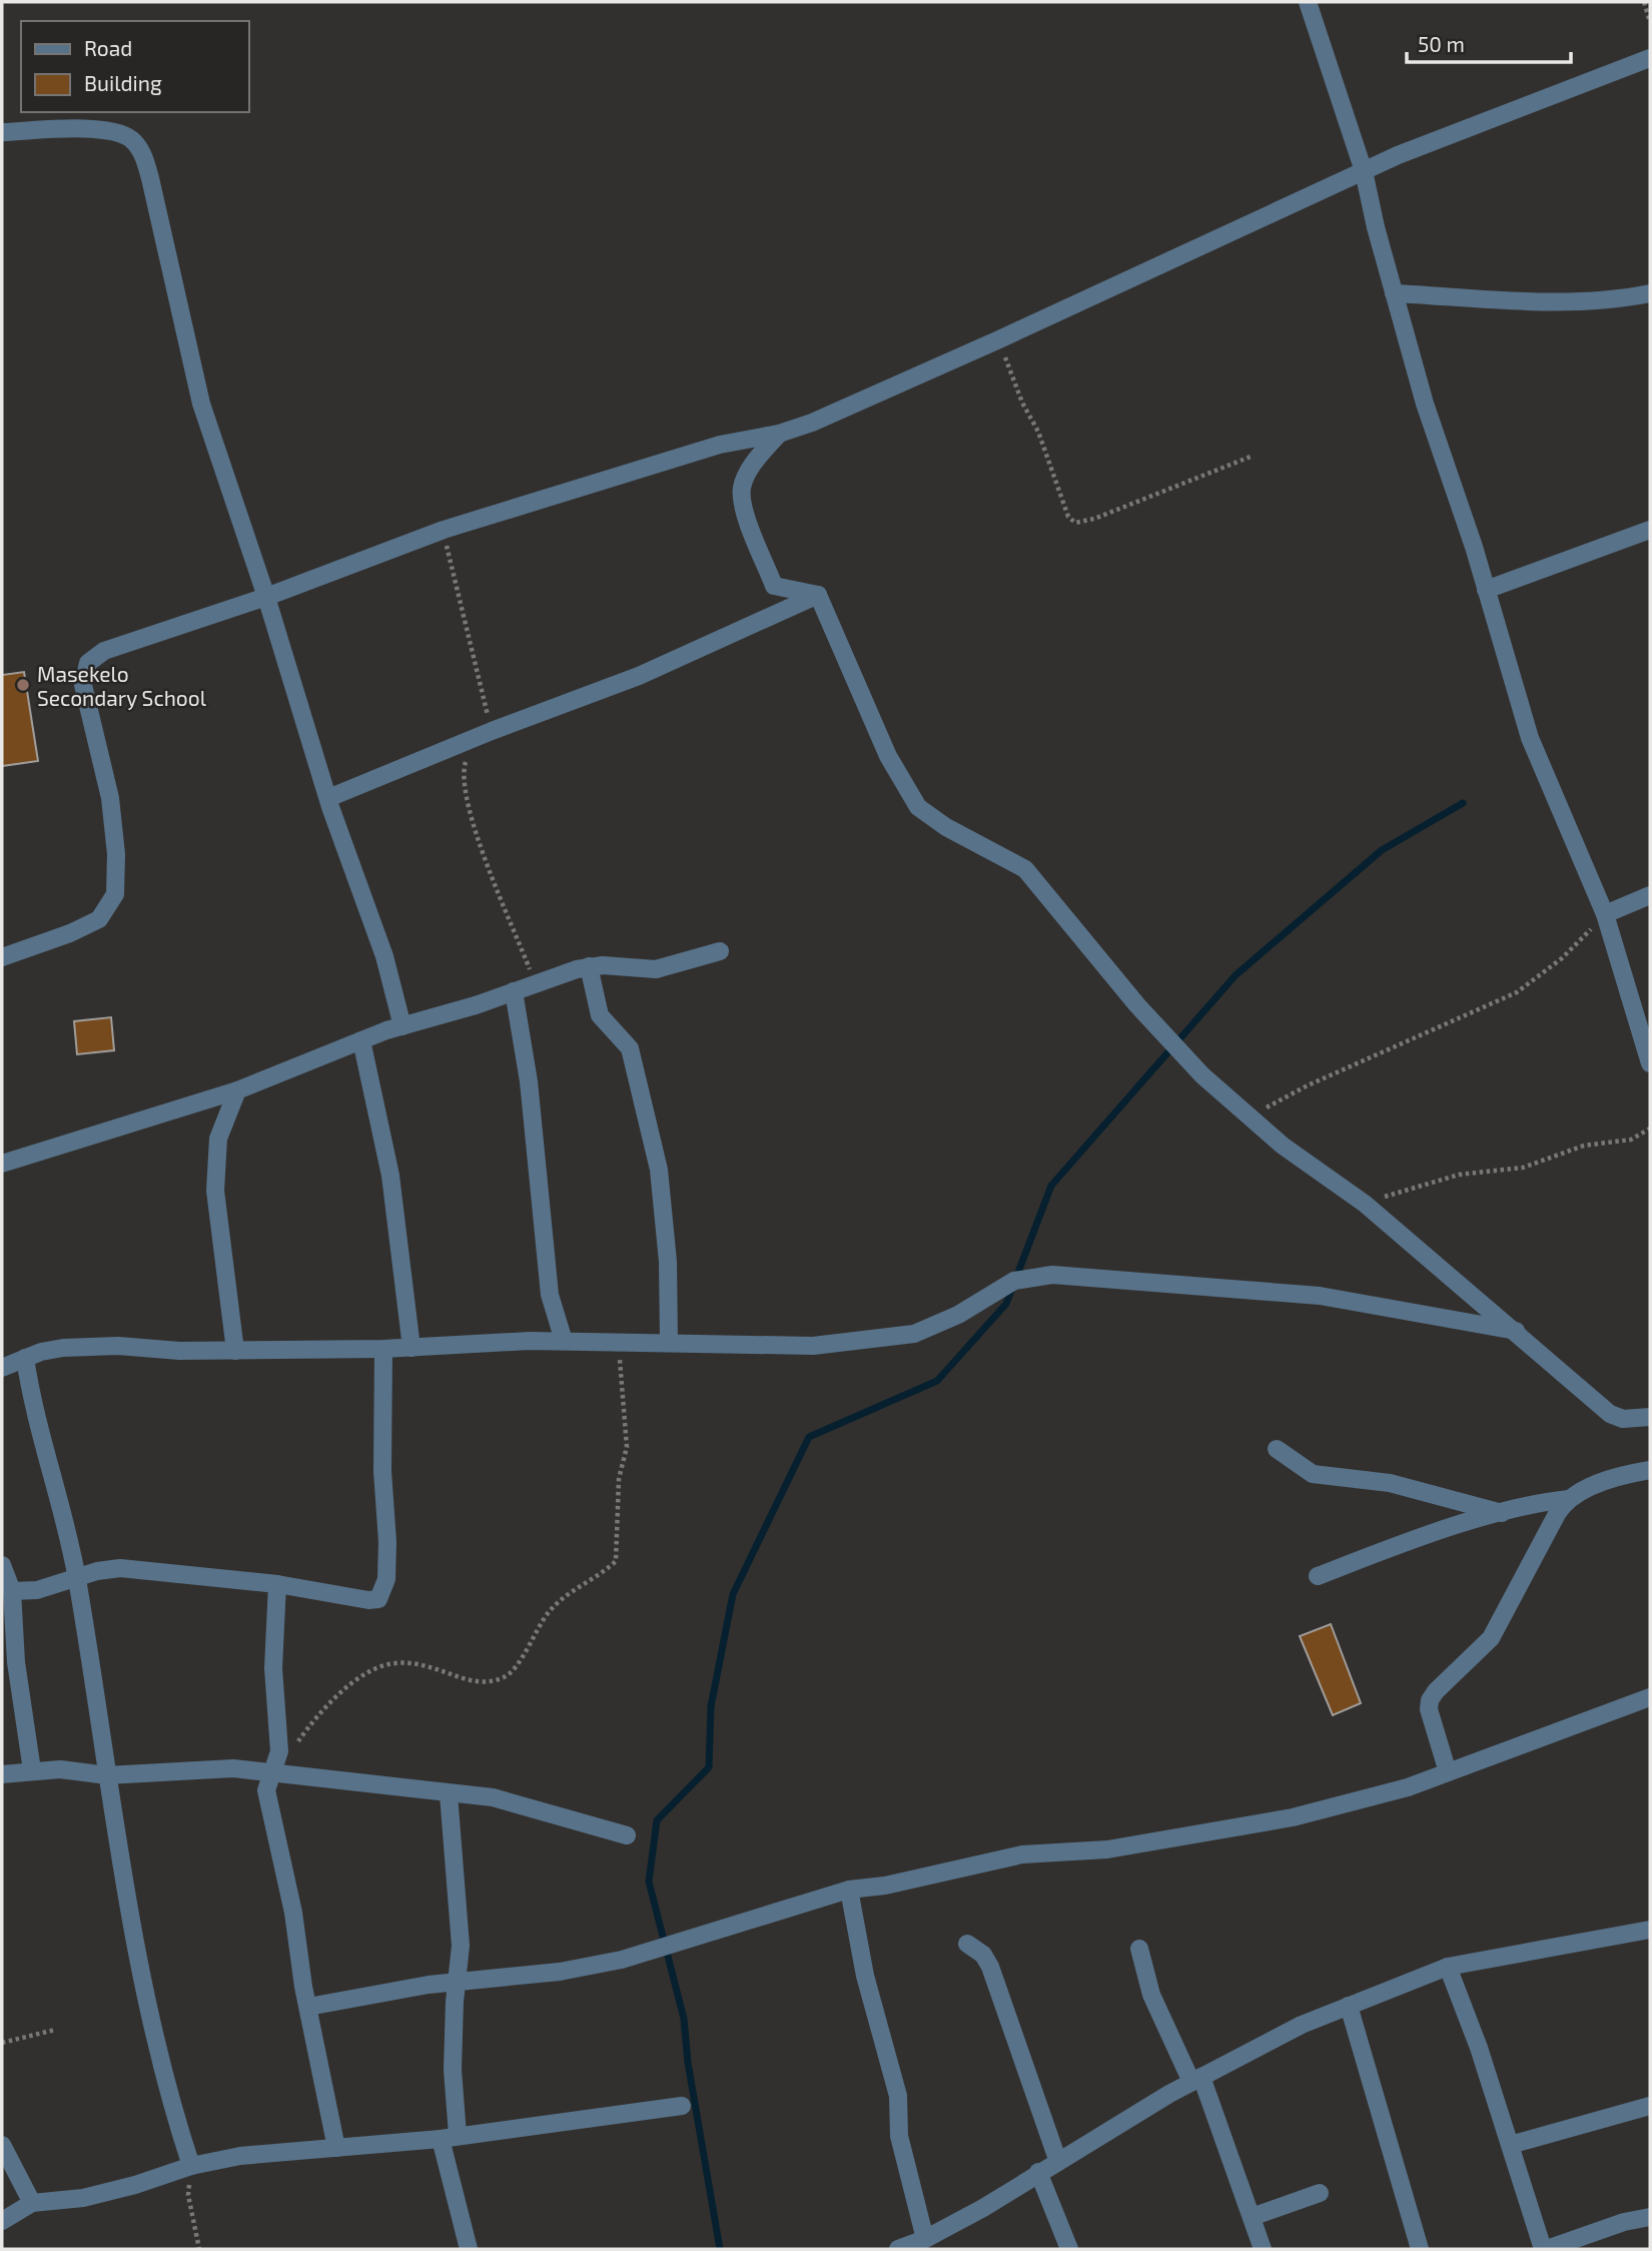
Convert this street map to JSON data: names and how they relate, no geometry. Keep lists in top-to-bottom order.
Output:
{
  "places": ["Masekelo Secondary School"],
  "legend": ["Road", "Building"],
  "scale_bar": "50 m"
}
